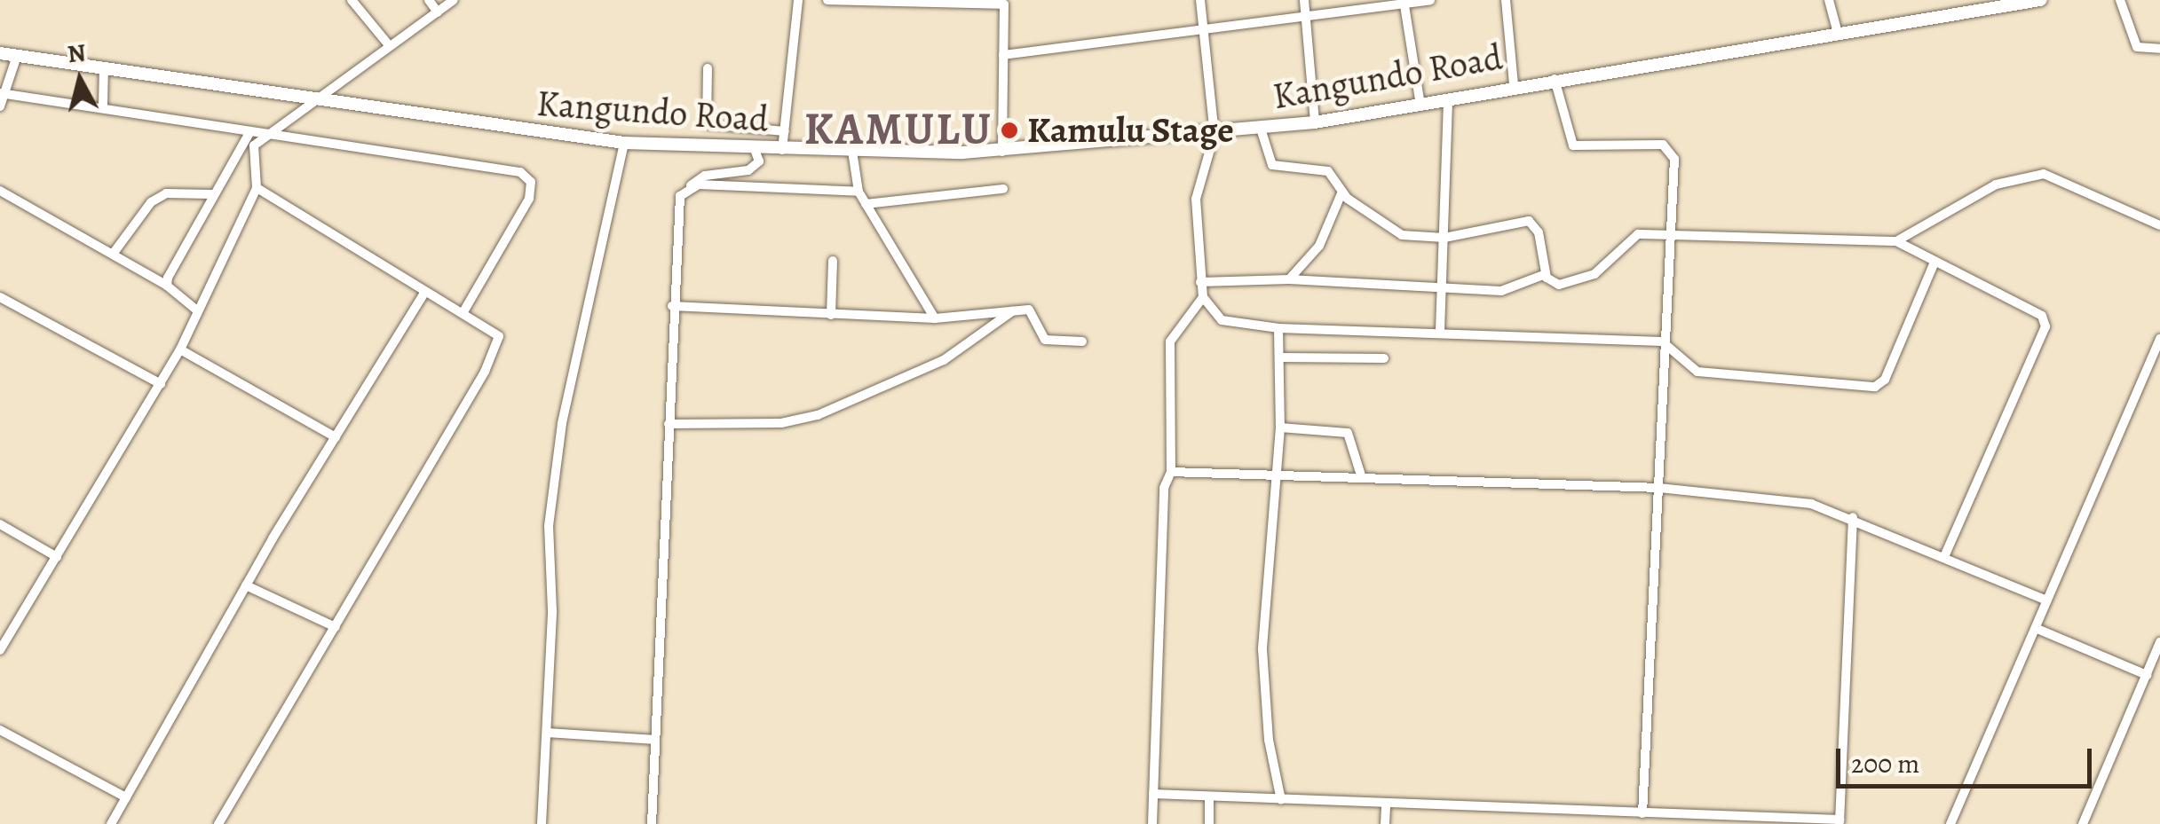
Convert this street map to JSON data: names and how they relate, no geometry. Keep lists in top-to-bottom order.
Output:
{
  "streets": {
    "highway": ["Kangundo Road"]
  },
  "districts": ["KAMULU"],
  "places": ["Kamulu Stage"],
  "scale_bar": "200 m",
  "north": "top"
}
